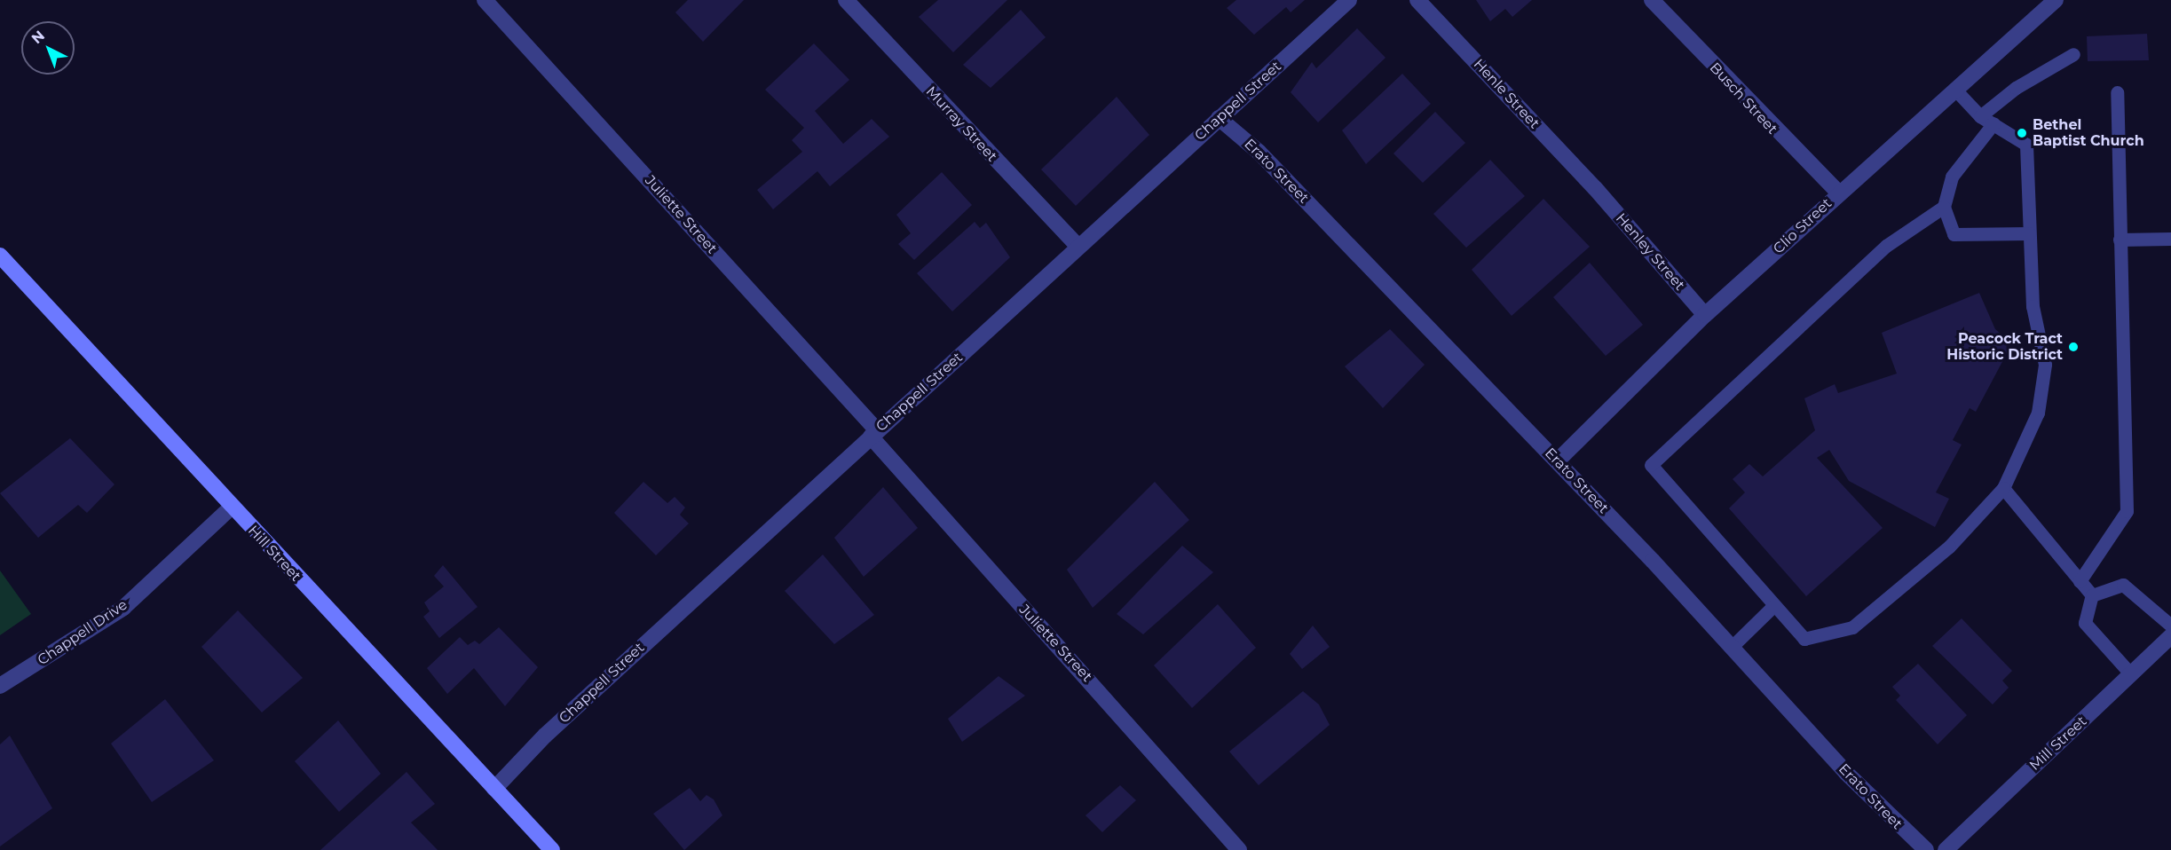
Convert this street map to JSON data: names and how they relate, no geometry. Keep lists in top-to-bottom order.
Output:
{
  "streets": {
    "street": [
      "Henle Street",
      "Busch Street",
      "Chappell Street",
      "Murray Street",
      "Erato Street",
      "Juliette Street",
      "Clio Street",
      "Henley Street",
      "Hill Street",
      "Chappell Drive",
      "Mill Street"
    ]
  },
  "crossings": [
    ["Henle Street", "Henley Street"],
    ["Busch Street", "Clio Street"],
    ["Chappell Street", "Murray Street"],
    ["Chappell Street", "Erato Street"],
    ["Chappell Street", "Juliette Street"],
    ["Chappell Street", "Hill Street"],
    ["Erato Street", "Clio Street"],
    ["Clio Street", "Henley Street"],
    ["Hill Street", "Chappell Drive"]
  ],
  "places": ["Bethel Baptist Church", "Peacock Tract Historic District"],
  "north": "top left"
}
